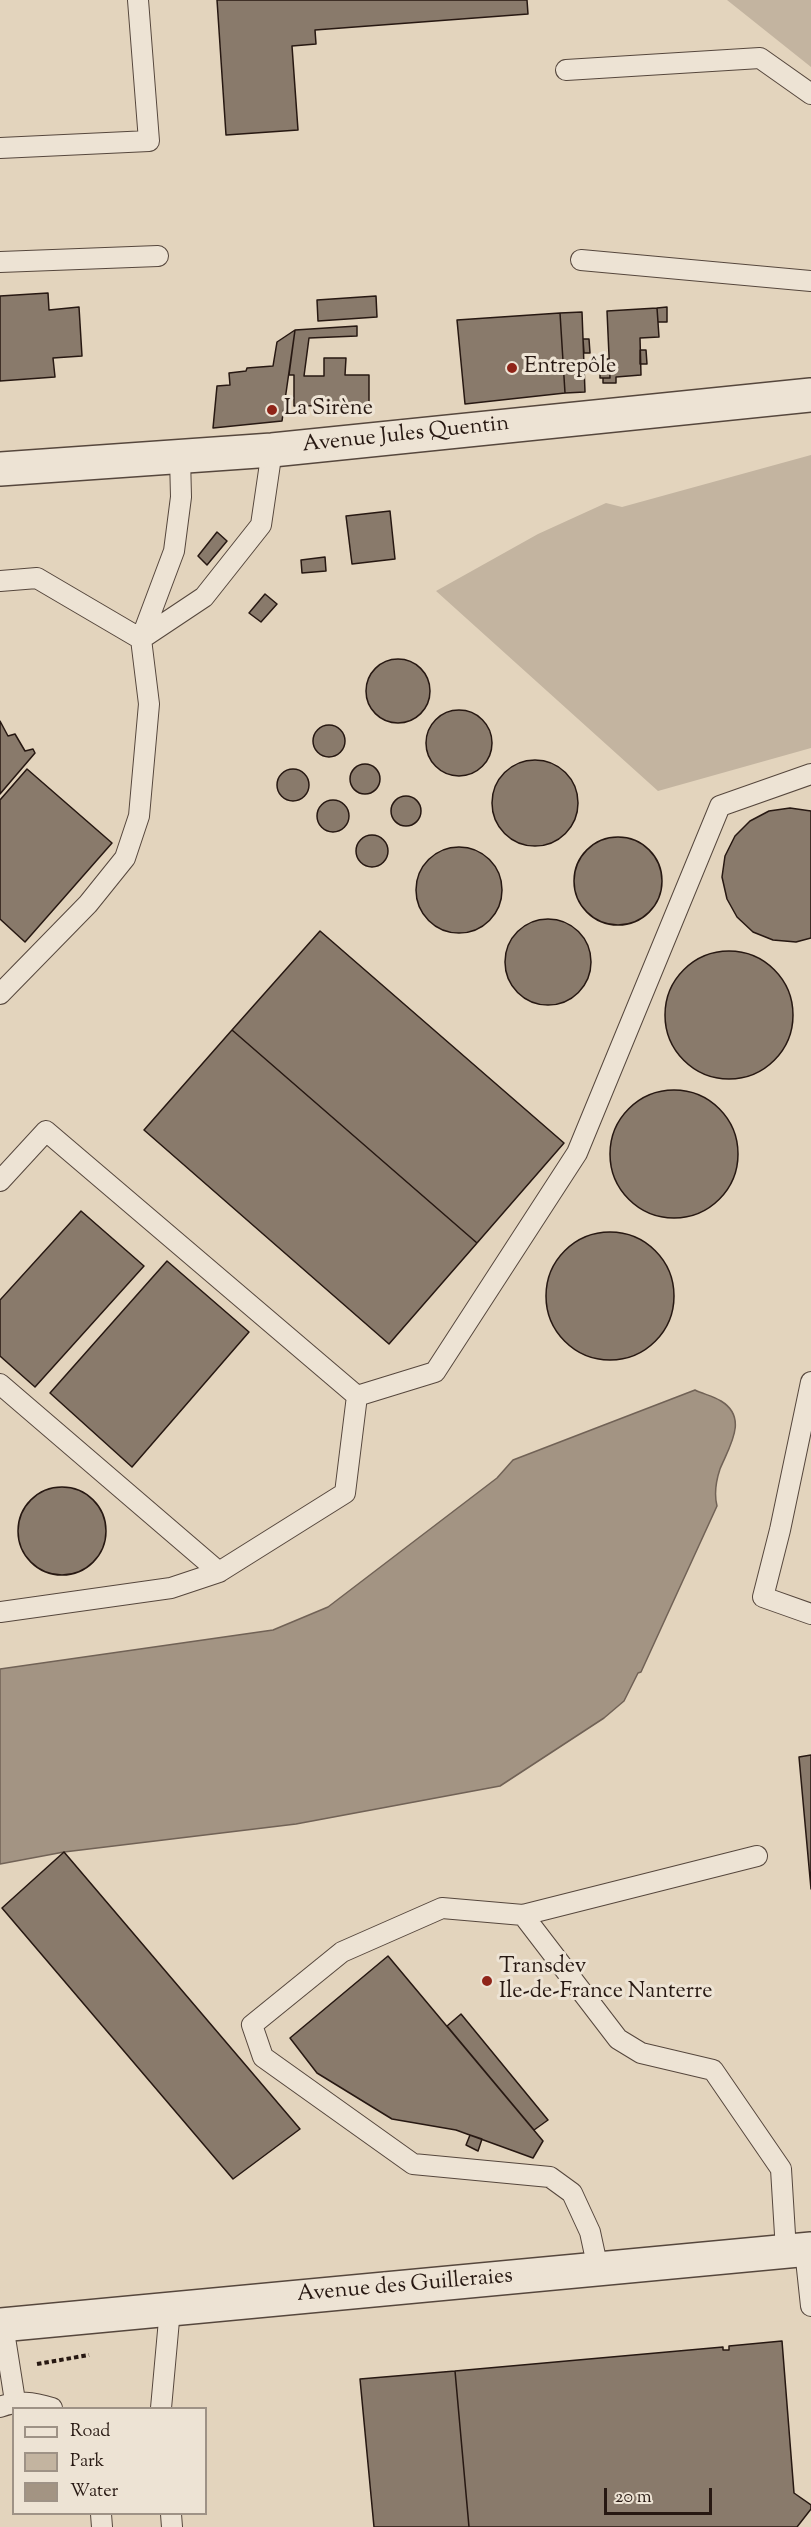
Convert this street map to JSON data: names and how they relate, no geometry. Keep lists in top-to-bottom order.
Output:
{
  "streets": {
    "street": ["Avenue Jules Quentin", "Avenue des Guilleraies"]
  },
  "places": ["Entrepôle", "La Sirène", "Transdev Ile-de-France Nanterre"],
  "legend": ["Road", "Park", "Water"],
  "scale_bar": "20 m"
}
